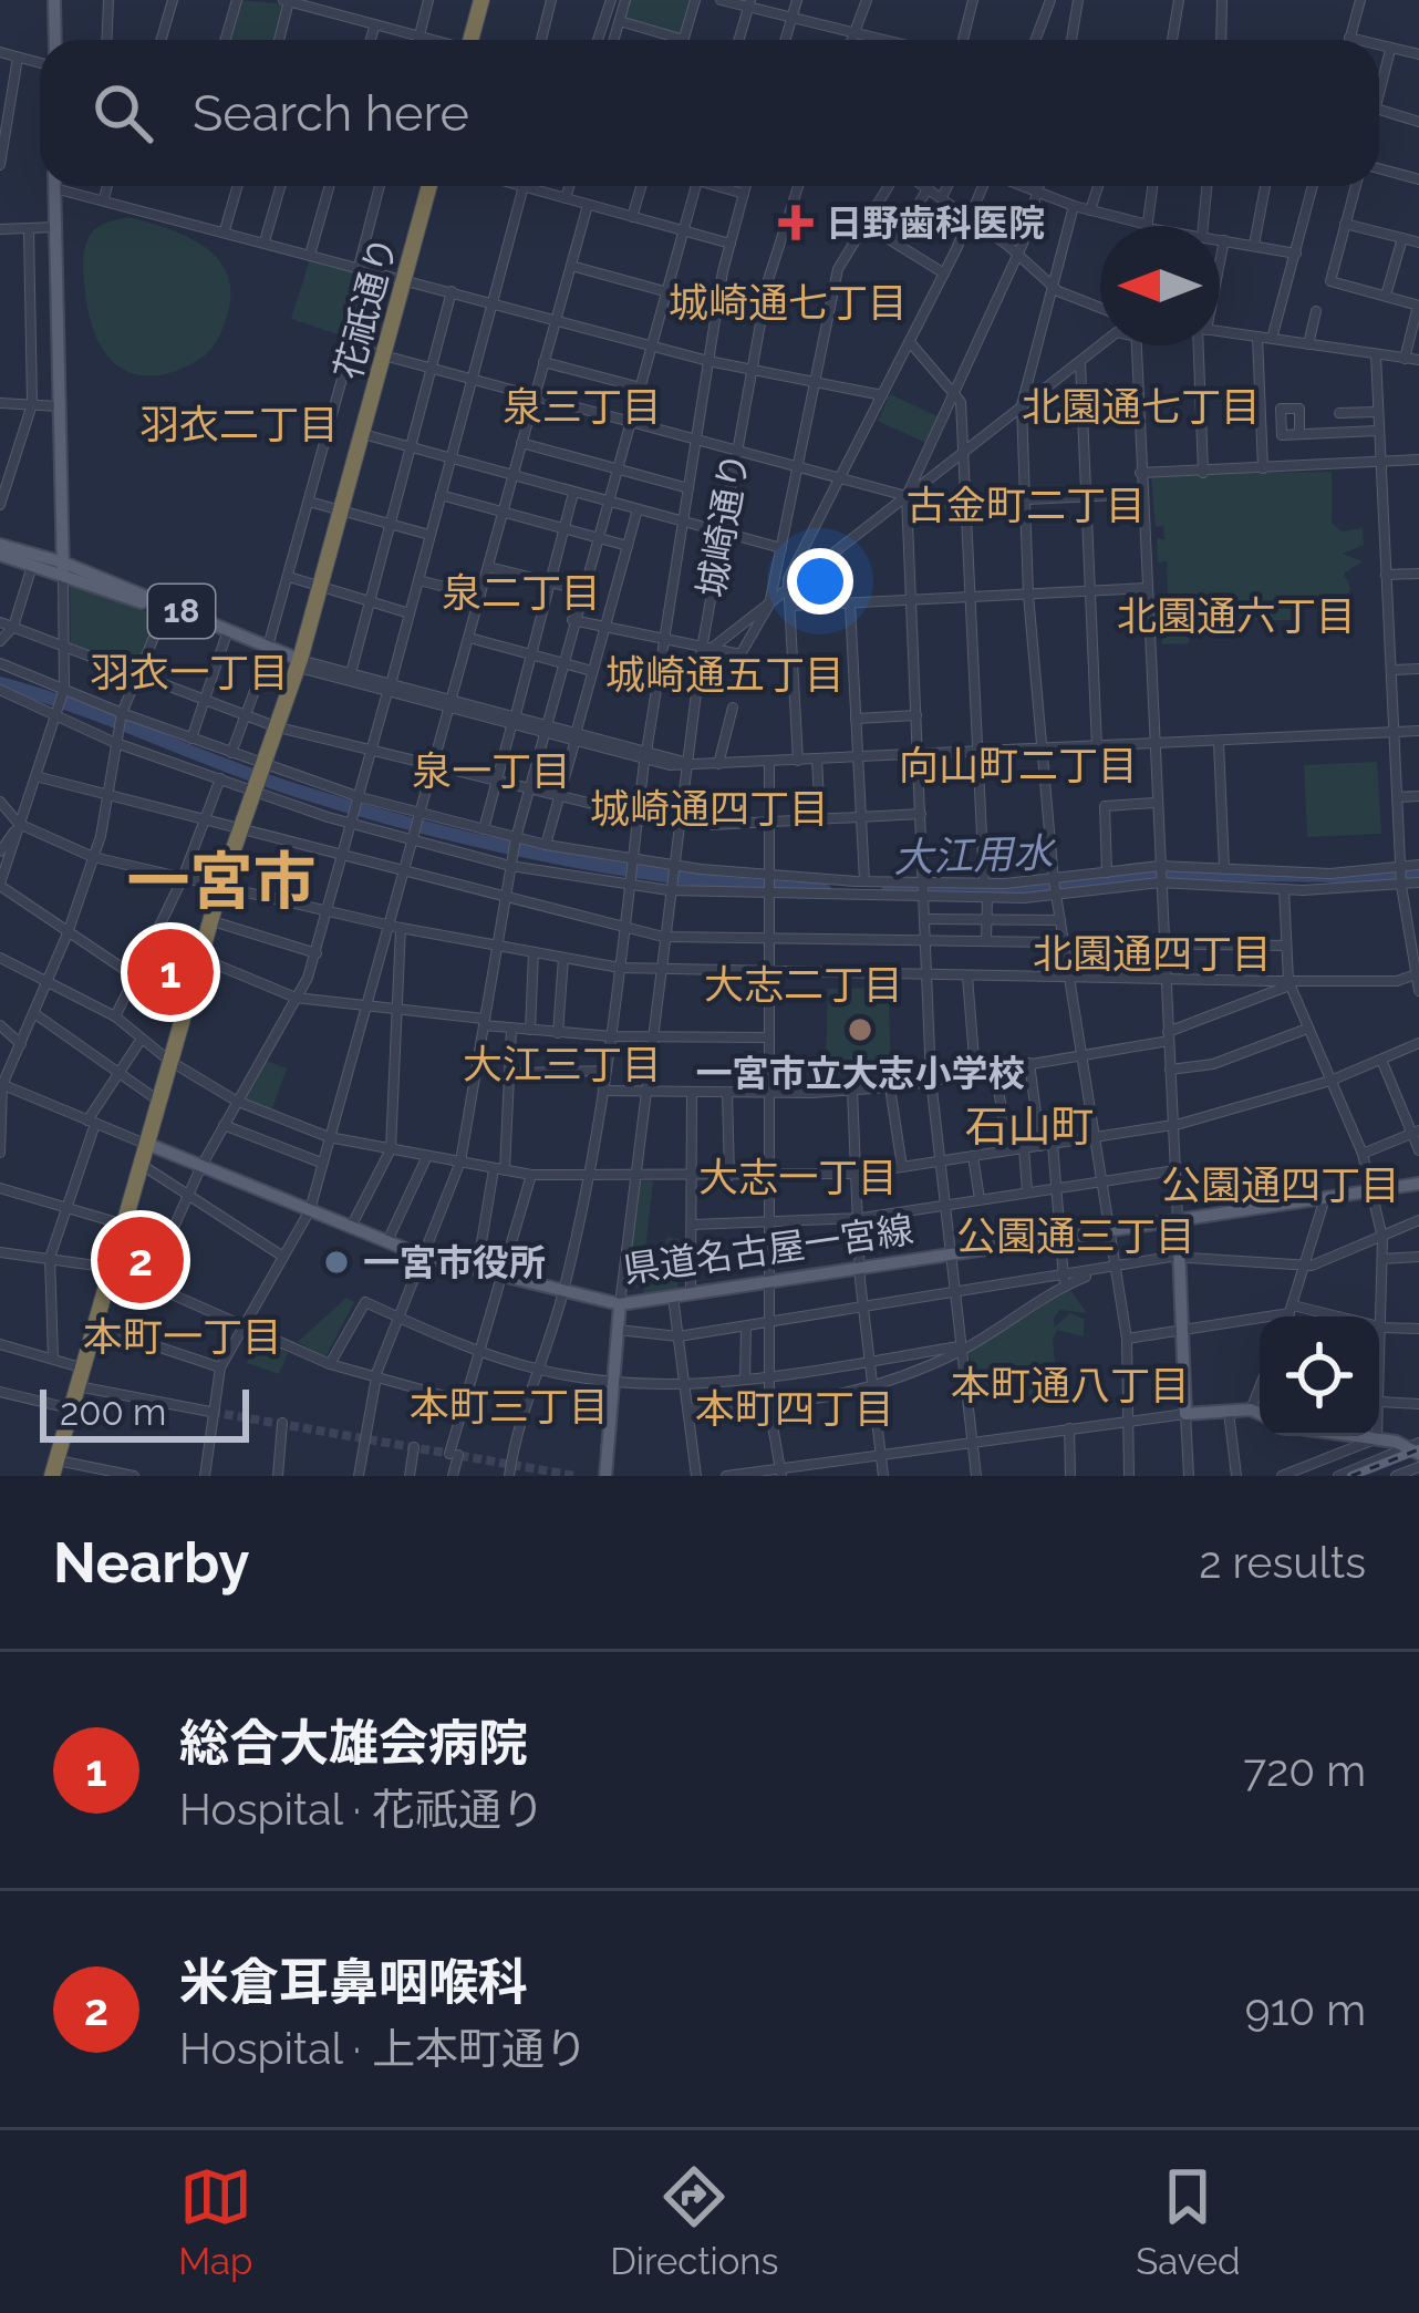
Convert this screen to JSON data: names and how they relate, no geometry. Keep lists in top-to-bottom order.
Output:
{
  "streets": {
    "highway": ["花祇通り"],
    "main road": ["18", "県道名古屋一宮線"],
    "street": ["城崎通り"]
  },
  "crossings": [
    ["花祇通り", "18"],
    ["花祇通り", "県道名古屋一宮線"],
    ["城崎通り", "県道名古屋一宮線"]
  ],
  "districts": [
    "城崎通七丁目",
    "泉三丁目",
    "北園通七丁目",
    "羽衣二丁目",
    "古金町二丁目",
    "泉二丁目",
    "北園通六丁目",
    "羽衣一丁目",
    "城崎通五丁目",
    "向山町二丁目",
    "泉一丁目",
    "城崎通四丁目",
    "一宮市",
    "北園通四丁目",
    "大志二丁目",
    "大江三丁目",
    "石山町",
    "大志一丁目",
    "公園通四丁目",
    "公園通三丁目",
    "本町一丁目",
    "本町通八丁目",
    "本町三丁目",
    "本町四丁目"
  ],
  "water": ["大江用水"],
  "places": {
    "health": ["日野歯科医院"],
    "other": ["一宮市立大志小学校", "一宮市役所"]
  },
  "scale_bar": "200 m",
  "north": "left",
  "page": {
    "search": "Search here",
    "pins": ["1", "2"],
    "scale": "200 m",
    "heading": ["Nearby", "2 results"],
    "list": [
      {
        "mark": "1",
        "name": "総合大雄会病院",
        "note": "Hospital · 花祇通り",
        "value": "720 m"
      },
      {
        "mark": "2",
        "name": "米倉耳鼻咽喉科",
        "note": "Hospital · 上本町通り",
        "value": "910 m"
      }
    ],
    "nav": ["Map", "Directions", "Saved"]
  }
}
